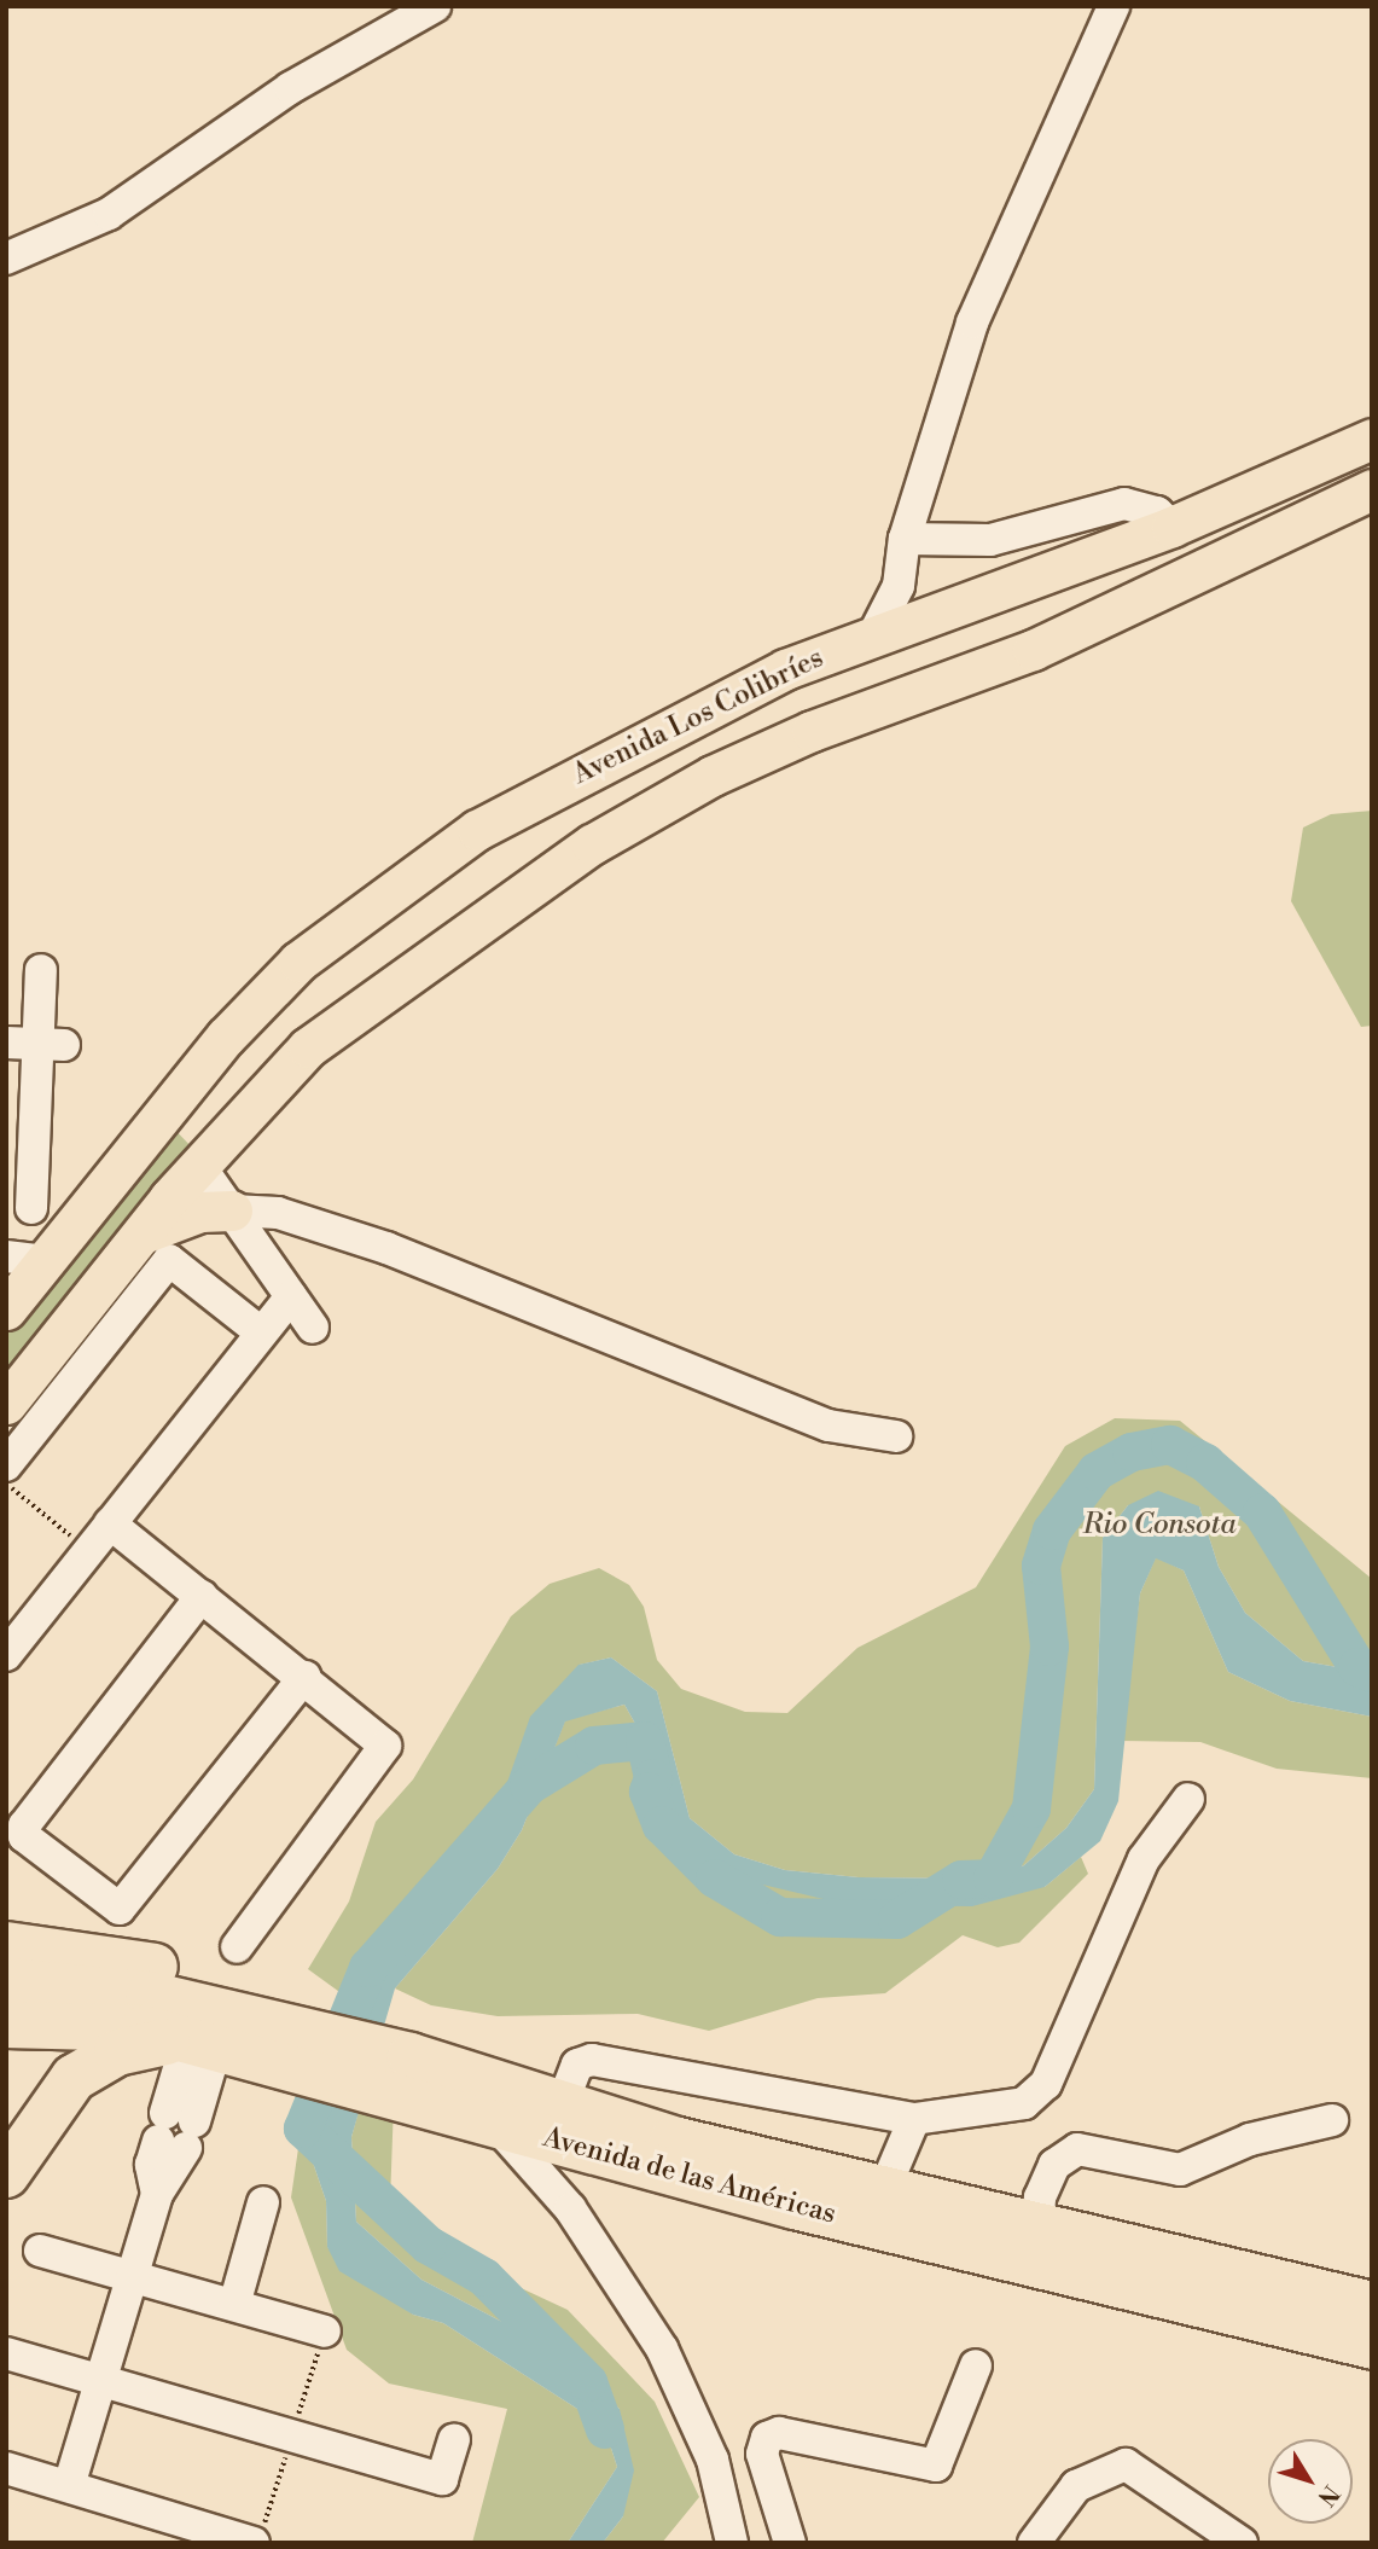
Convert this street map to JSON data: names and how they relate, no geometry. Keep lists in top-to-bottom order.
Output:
{
  "streets": {
    "highway": ["Avenida de las Américas"],
    "main road": ["Avenida Los Colibríes"]
  },
  "water": ["Rio Consota"],
  "north": "bottom right"
}
